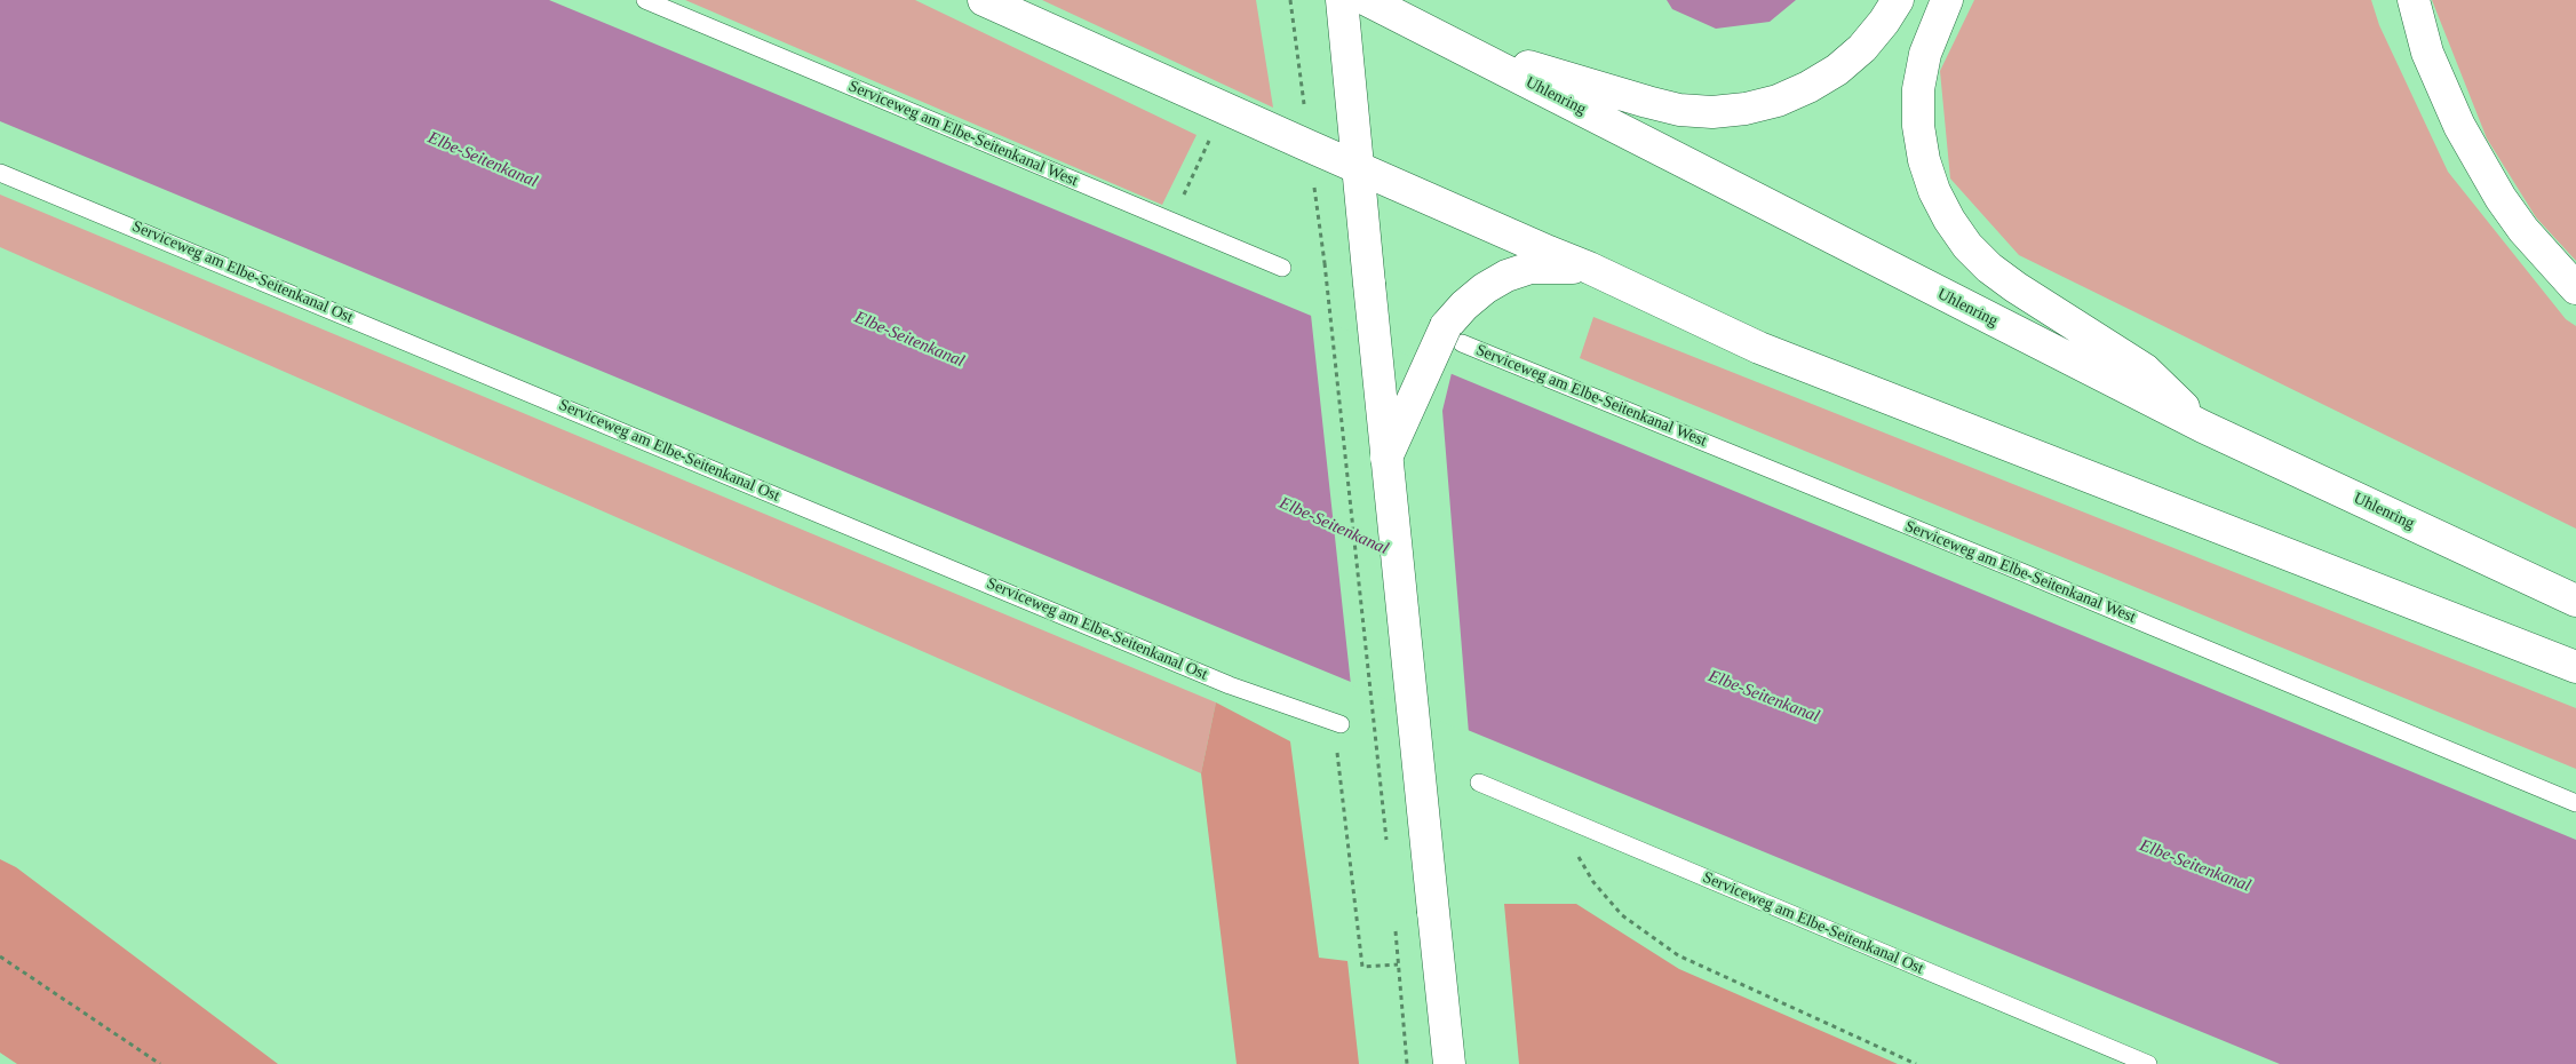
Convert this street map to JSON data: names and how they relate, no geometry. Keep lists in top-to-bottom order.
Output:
{
  "streets": {
    "main road": ["Uhlenring"],
    "lane": ["Serviceweg am Elbe-Seitenkanal West", "Serviceweg am Elbe-Seitenkanal Ost"]
  },
  "water": ["Elbe-Seitenkanal"]
}
